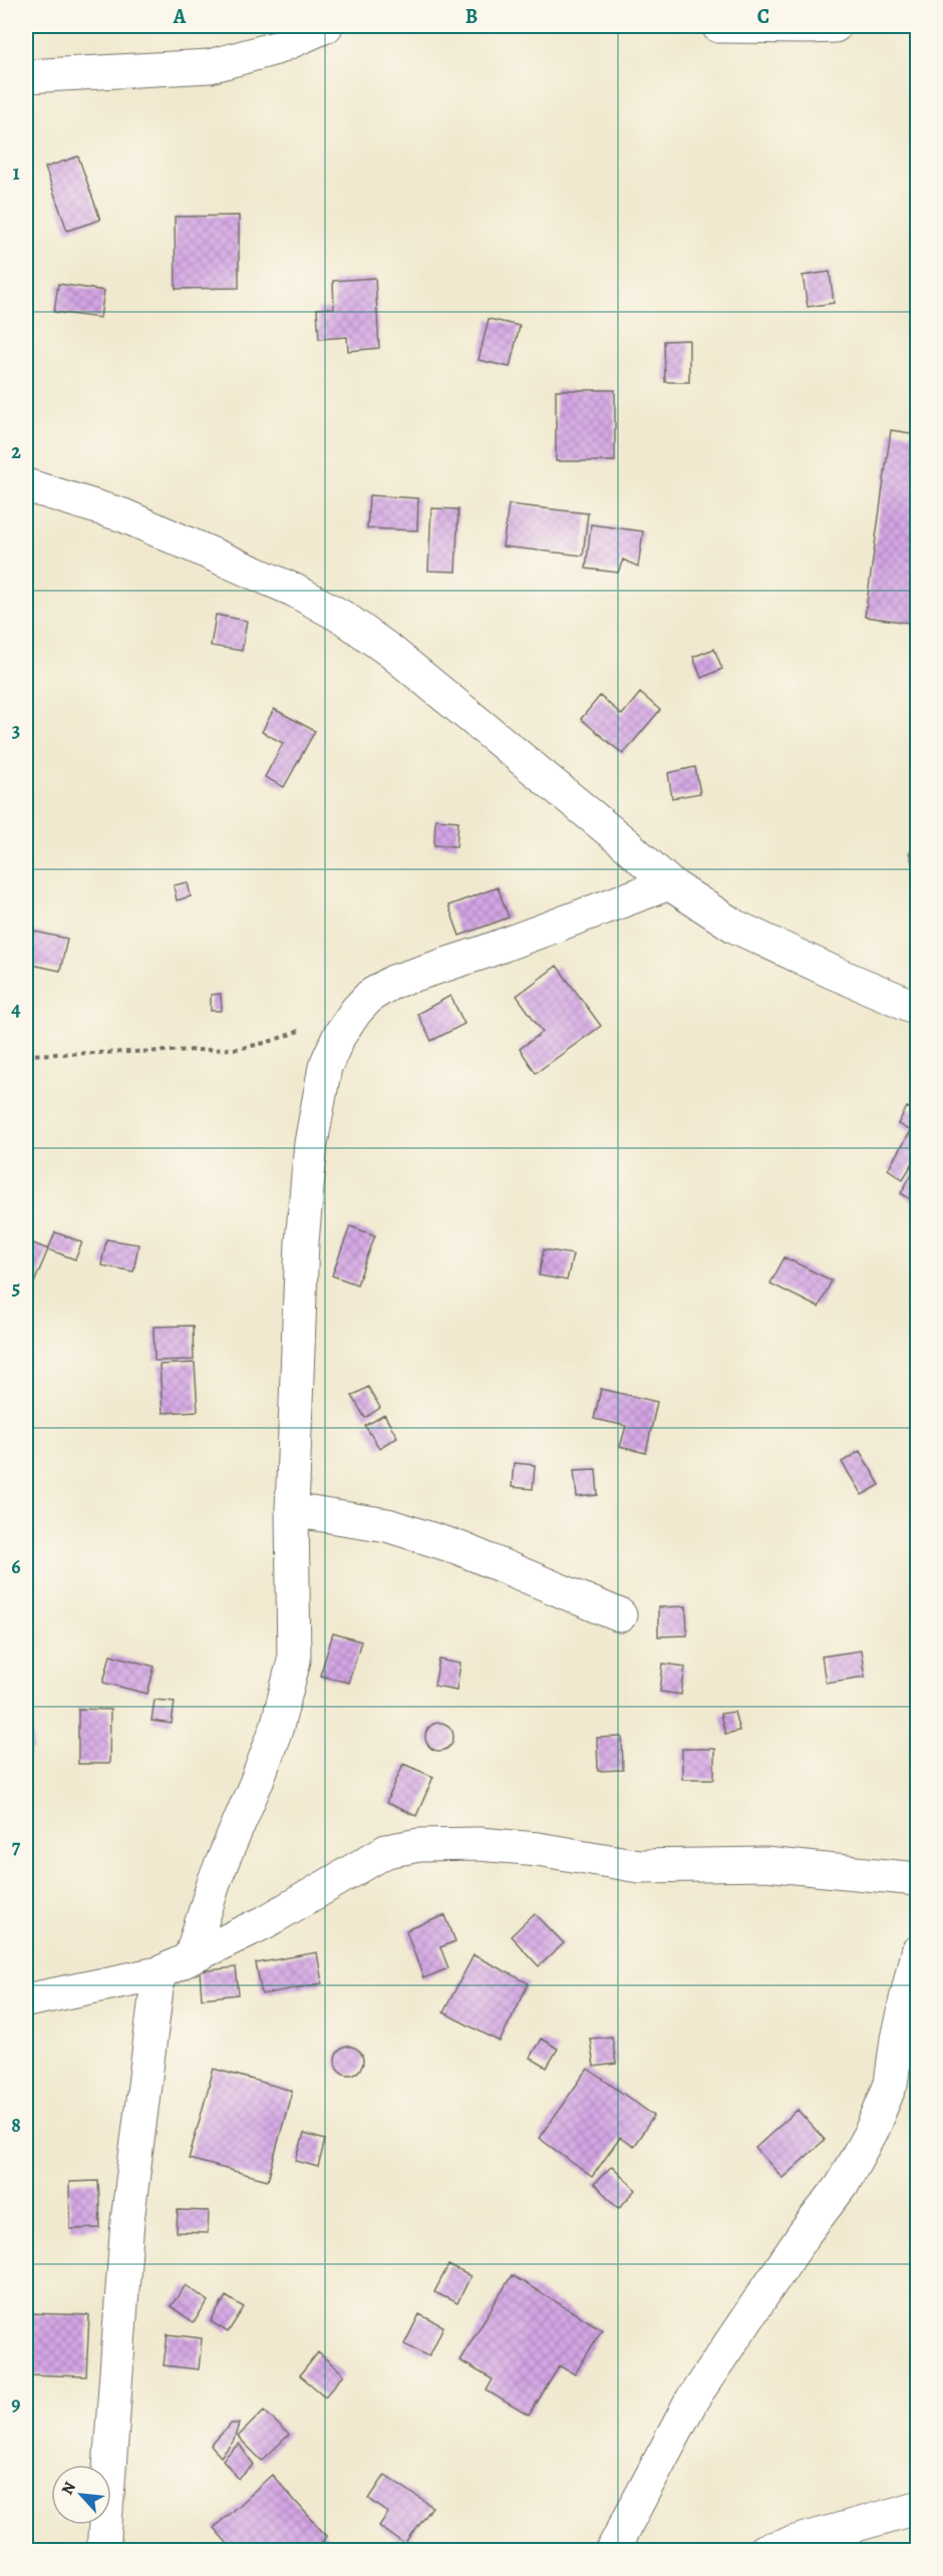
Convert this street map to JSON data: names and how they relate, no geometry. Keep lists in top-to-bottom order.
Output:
{
  "north": "top left",
  "grid": {
    "columns": ["A", "B", "C"],
    "rows": [
      "1",
      "2",
      "3",
      "4",
      "5",
      "6",
      "7",
      "8",
      "9"
    ]
  }
}
